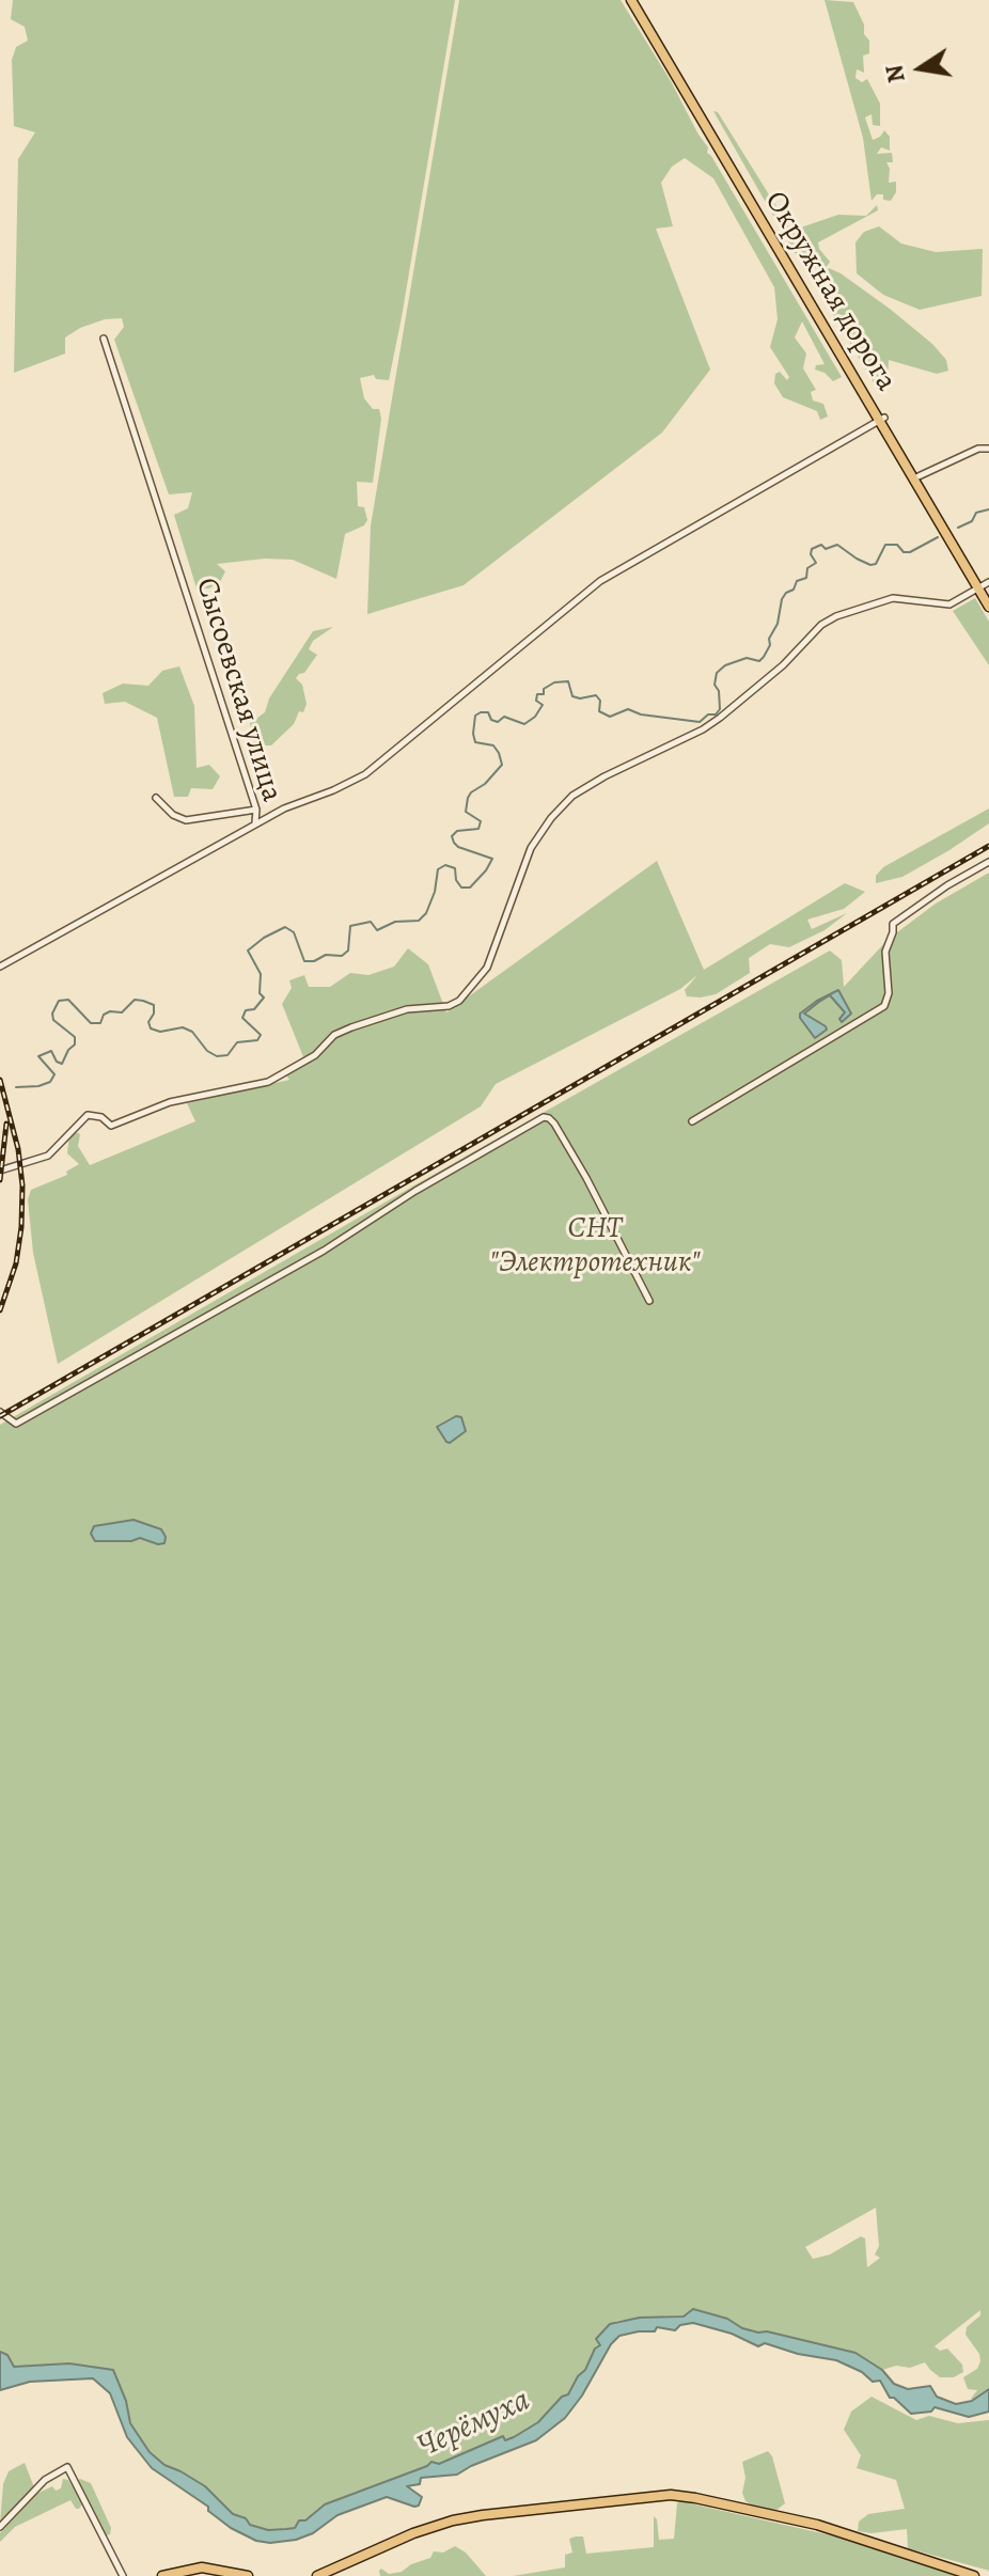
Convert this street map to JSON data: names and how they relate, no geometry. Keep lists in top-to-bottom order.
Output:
{
  "streets": {
    "main road": ["Окружная дорога"],
    "street": ["Сысоевская улица"]
  },
  "water": ["Черёмуха"],
  "parks": ["СНТ \"Электротехник\""],
  "north": "left"
}
